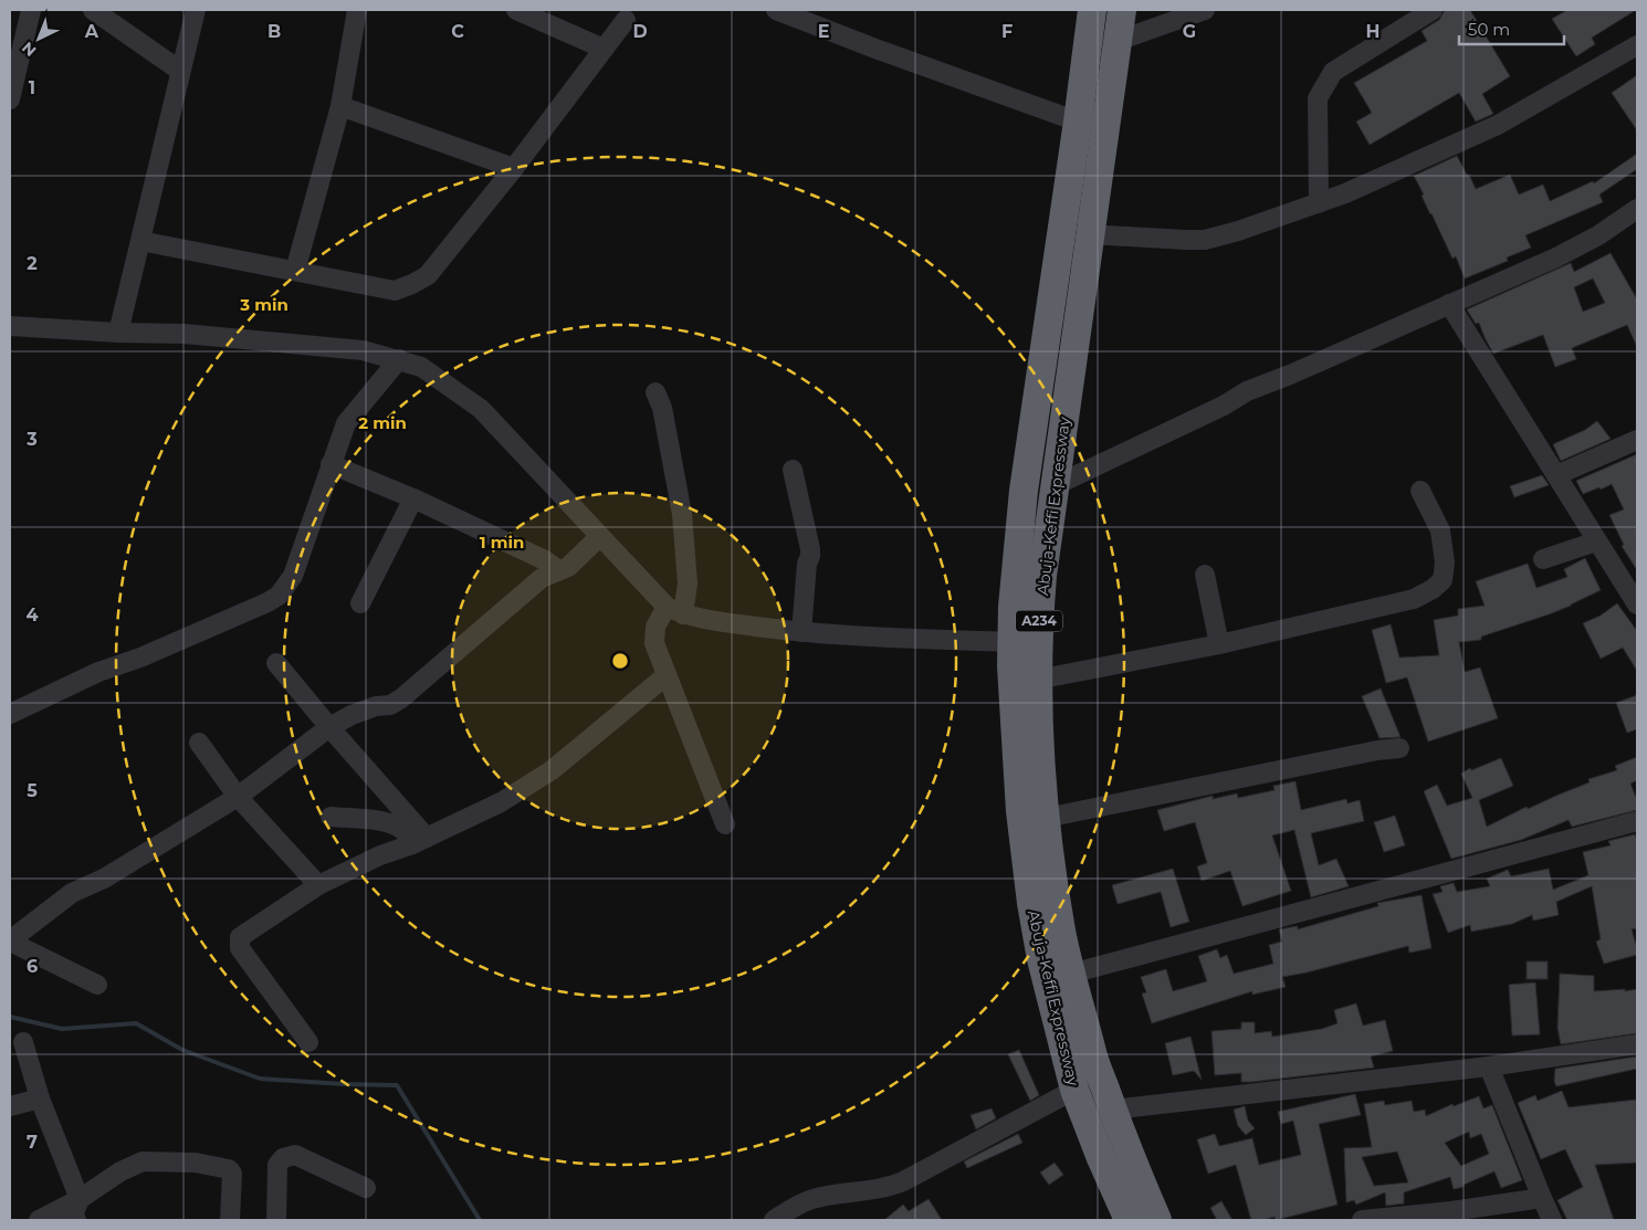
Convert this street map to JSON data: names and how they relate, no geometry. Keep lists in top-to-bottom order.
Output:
{
  "streets": {
    "highway": ["Abuja-Keffi Expressway", "A234"]
  },
  "scale_bar": "50 m",
  "north": "bottom left",
  "grid": {
    "columns": [
      "A",
      "B",
      "C",
      "D",
      "E",
      "F",
      "G",
      "H"
    ],
    "rows": [
      "1",
      "2",
      "3",
      "4",
      "5",
      "6",
      "7"
    ]
  },
  "rings": ["3 min", "2 min", "1 min"]
}
